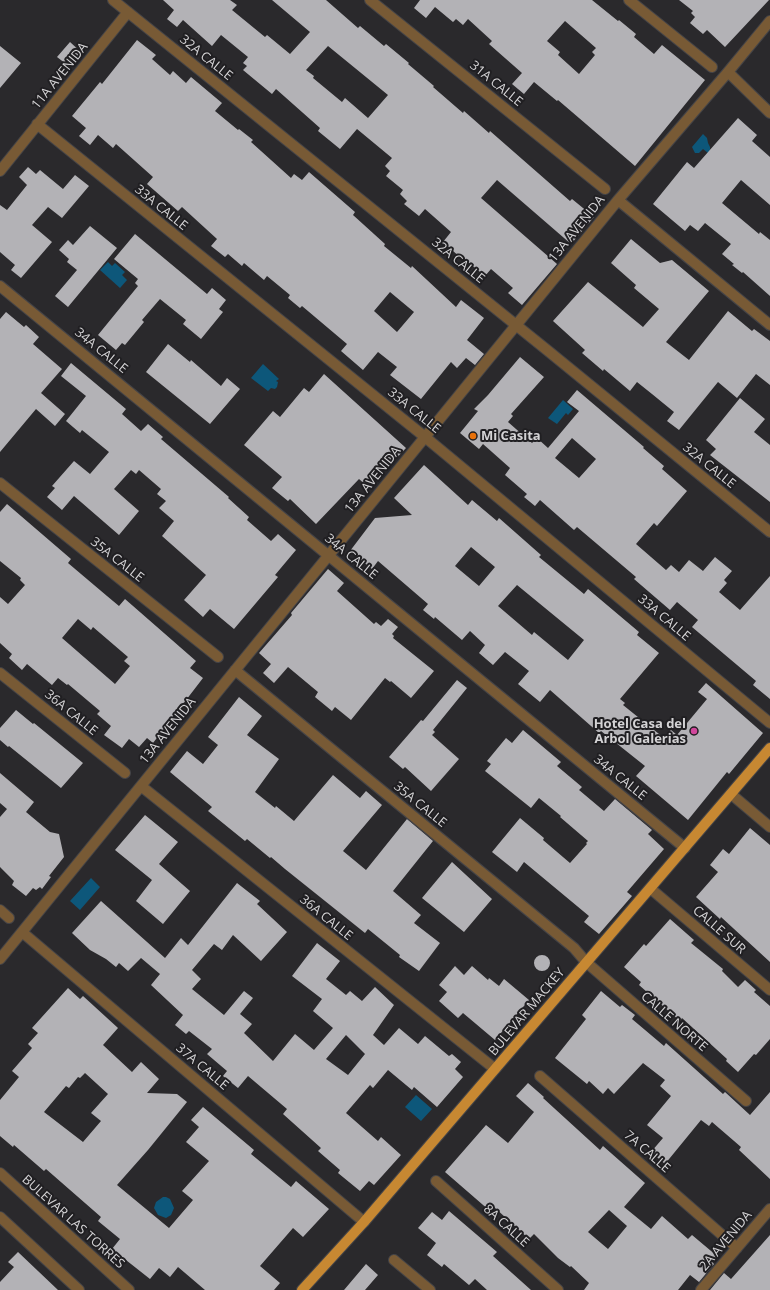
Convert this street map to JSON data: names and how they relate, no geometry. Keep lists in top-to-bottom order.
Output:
{
  "streets": {
    "main road": ["BULEVAR MACKEY"],
    "street": [
      "32A CALLE",
      "11A AVENIDA",
      "31A CALLE",
      "33A CALLE",
      "13A AVENIDA",
      "34A CALLE",
      "35A CALLE",
      "36A CALLE",
      "CALLE SUR",
      "CALLE NORTE",
      "37A CALLE",
      "7A CALLE",
      "BULEVAR LAS TORRES",
      "8A CALLE",
      "2A AVENIDA"
    ]
  },
  "crossings": [
    ["32A CALLE", "11A AVENIDA"],
    ["32A CALLE", "13A AVENIDA"],
    ["11A AVENIDA", "33A CALLE"],
    ["33A CALLE", "13A AVENIDA"],
    ["13A AVENIDA", "34A CALLE"],
    ["13A AVENIDA", "35A CALLE"],
    ["13A AVENIDA", "36A CALLE"],
    ["13A AVENIDA", "37A CALLE"],
    ["34A CALLE", "BULEVAR MACKEY"],
    ["35A CALLE", "BULEVAR MACKEY"],
    ["35A CALLE", "CALLE NORTE"],
    ["36A CALLE", "BULEVAR MACKEY"],
    ["CALLE SUR", "BULEVAR MACKEY"],
    ["BULEVAR MACKEY", "CALLE NORTE"],
    ["BULEVAR MACKEY", "37A CALLE"],
    ["7A CALLE", "2A AVENIDA"]
  ],
  "places": ["Mi Casita", "Hotel Casa del Arbol Galerias"]
}
